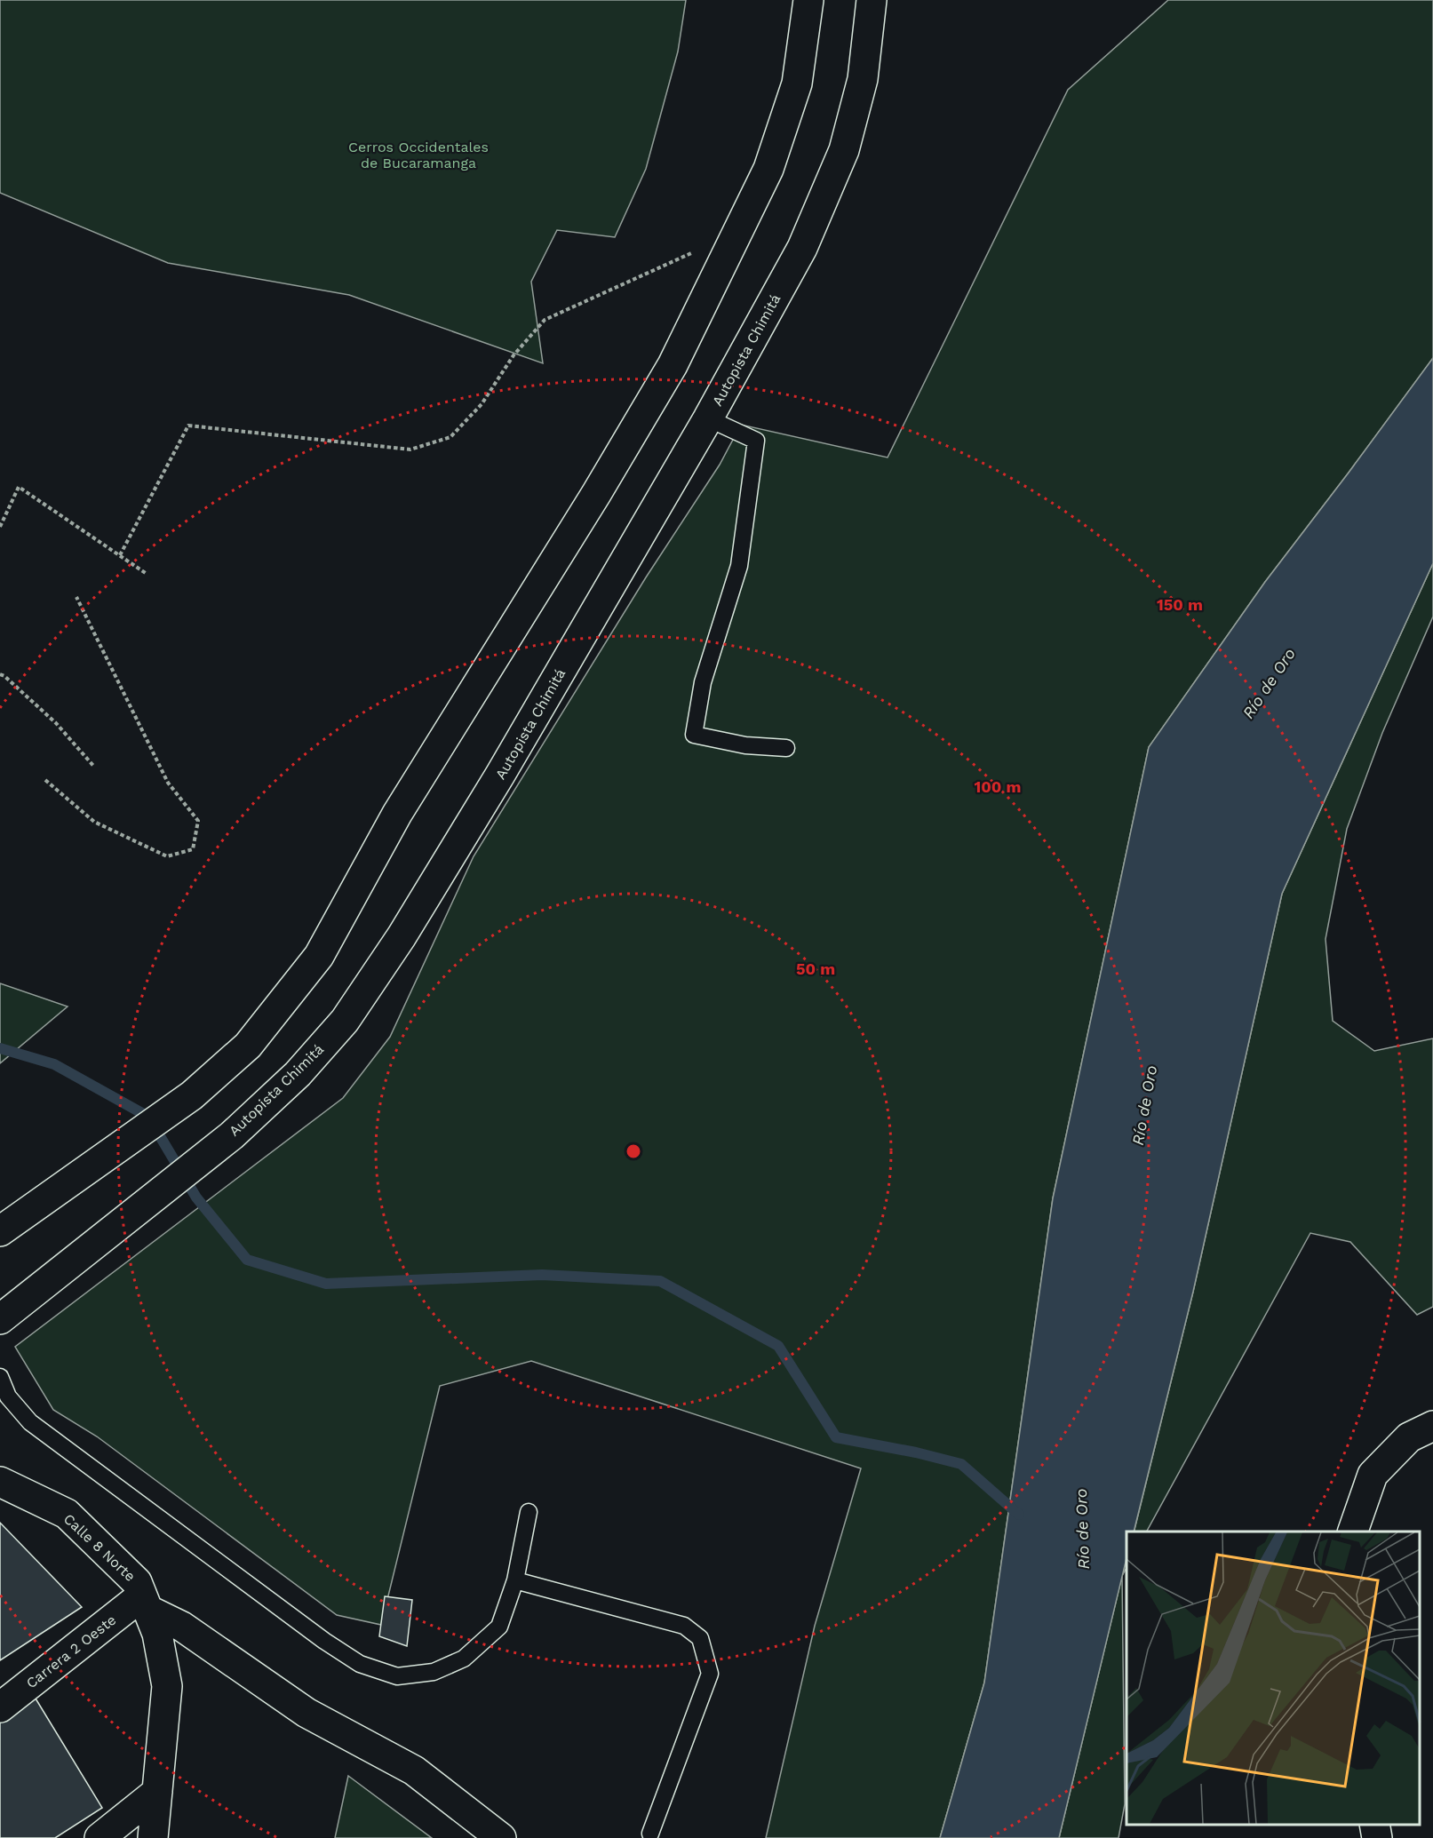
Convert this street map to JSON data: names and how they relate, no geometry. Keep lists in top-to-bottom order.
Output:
{
  "streets": {
    "main road": ["Autopista Chimitá", "Calle 8 Norte", "Carrera 2 Oeste"]
  },
  "crossings": [
    ["Calle 8 Norte", "Carrera 2 Oeste"]
  ],
  "water": ["Río de Oro"],
  "parks": ["Cerros Occidentales de Bucaramanga"],
  "rings": ["150 m", "100 m", "50 m"]
}
